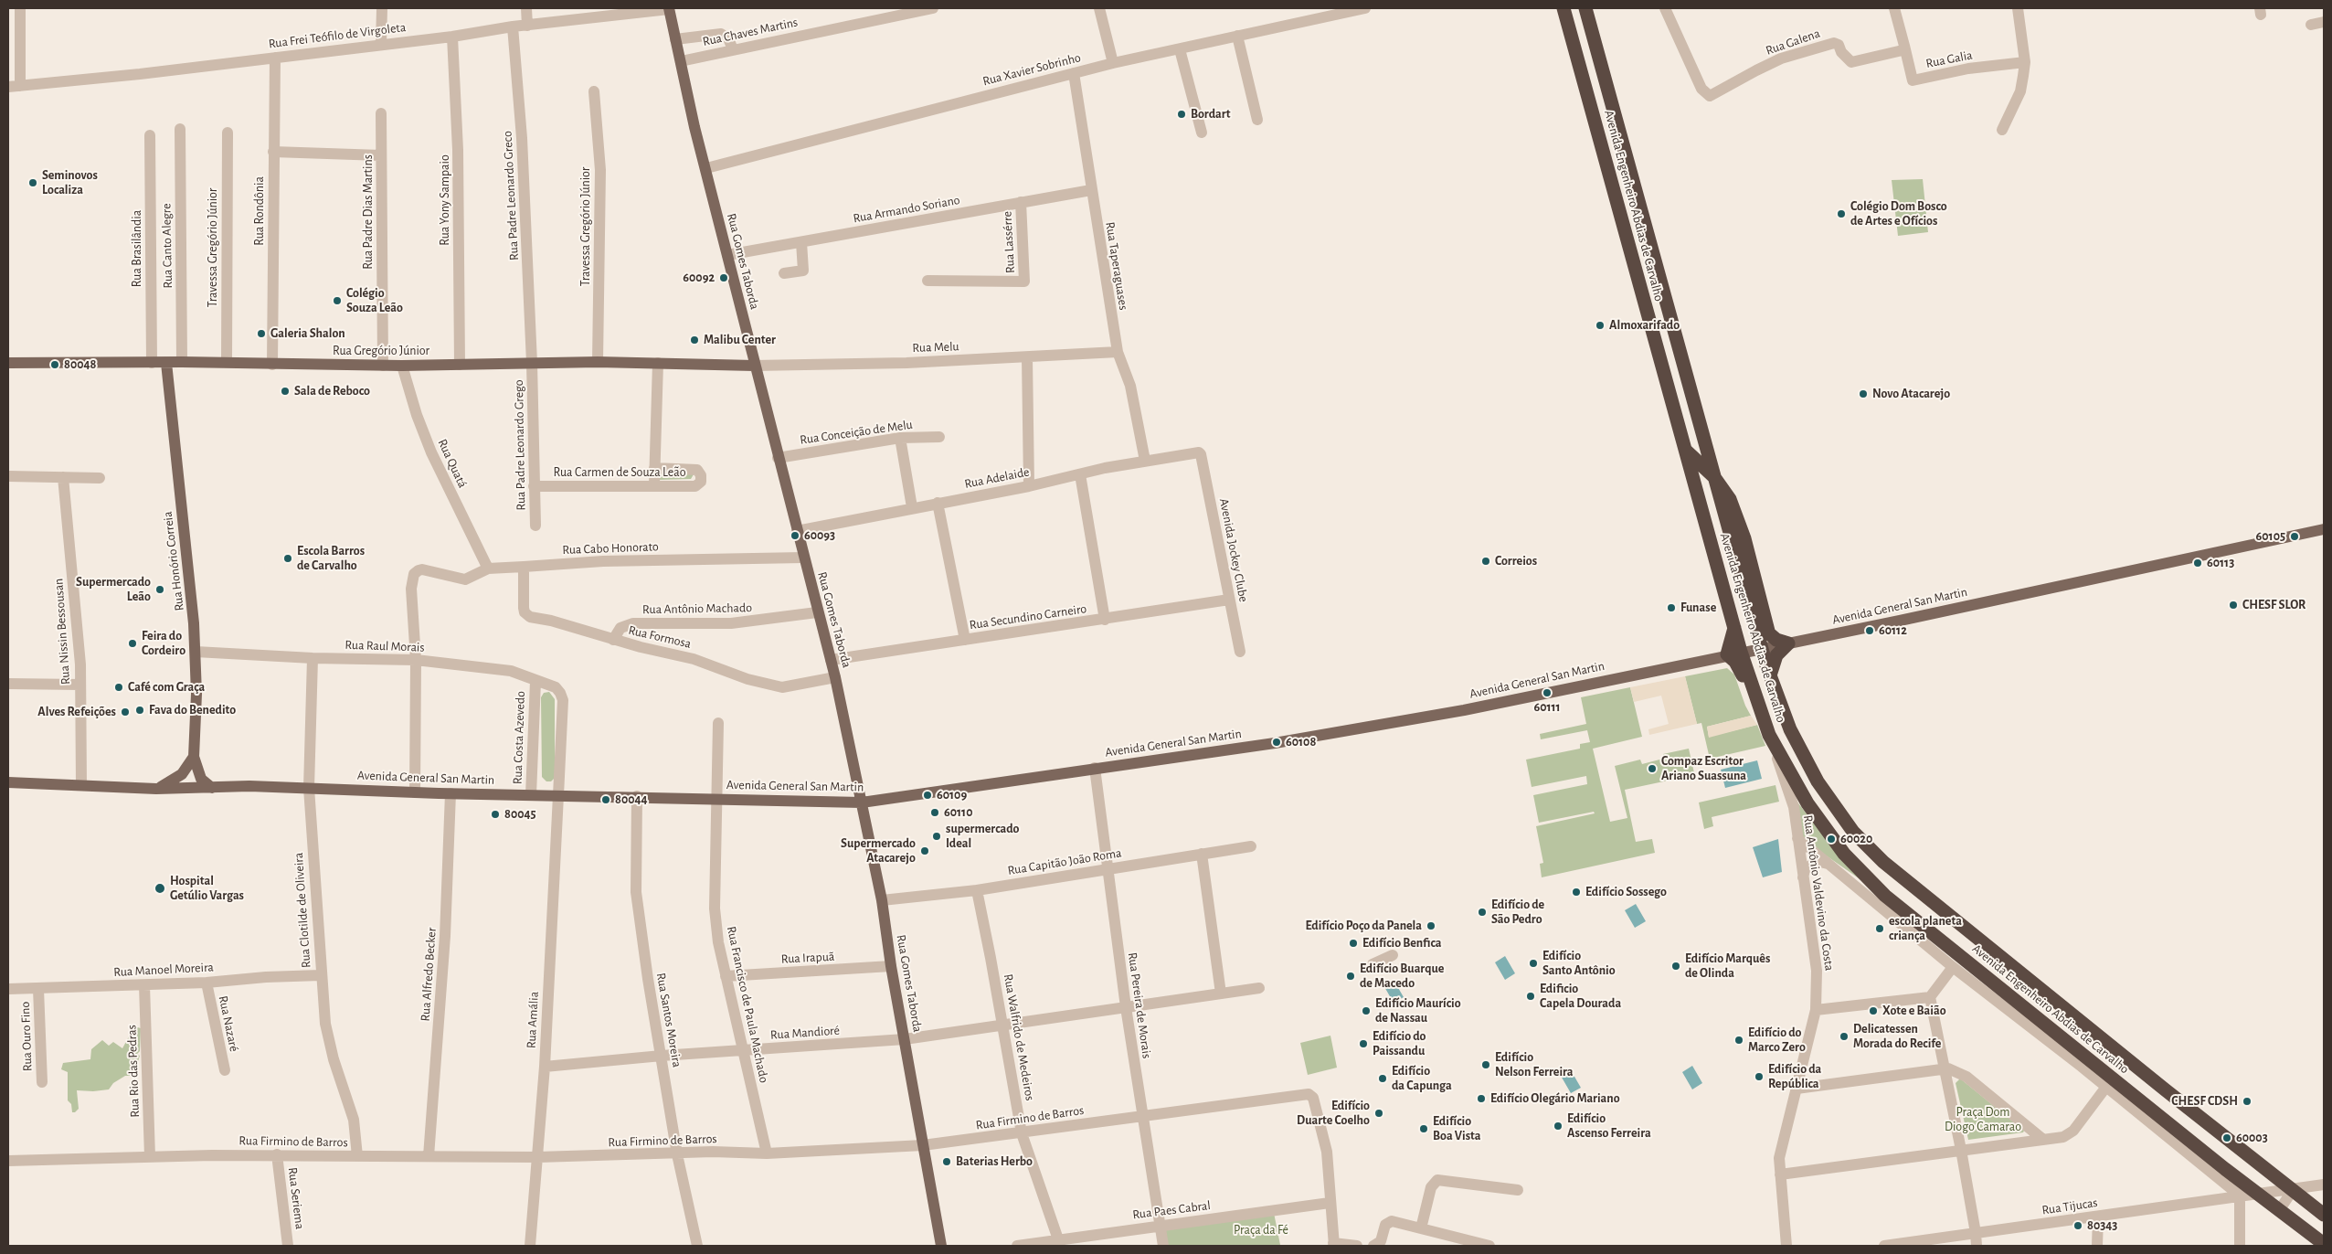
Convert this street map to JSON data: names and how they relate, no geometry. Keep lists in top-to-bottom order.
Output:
{
  "streets": {
    "highway": ["Avenida Engenheiro Abdias de Carvalho"],
    "main road": [
      "Rua Gomes Taborda",
      "Rua Gregório Júnior",
      "Rua Honório Correia",
      "Avenida General San Martin"
    ],
    "street": [
      "Rua Chaves Martins",
      "Rua Frei Teófilo de Virgoleta",
      "Rua Galena",
      "Rua Galia",
      "Rua Xavier Sobrinho",
      "Rua Padre Leonardo Greco",
      "Rua Yony Sampaio",
      "Rua Armando Soriano",
      "Rua Rondônia",
      "Rua Padre Dias Martins",
      "Travessa Gregório Júnior",
      "Rua Lassérre",
      "Rua Canto Alegre",
      "Rua Brasilândia",
      "Rua Taperaguases",
      "Rua Melu",
      "Rua Conceição de Melu",
      "Rua Padre Leonardo Grego",
      "Rua Quatá",
      "Rua Carmen de Souza Leão",
      "Rua Adelaide",
      "Rua Cabo Honorato",
      "Avenida Jockey Clube",
      "Rua Antônio Machado",
      "Rua Secundino Carneiro",
      "Rua Nissin Bessousan",
      "Rua Formosa",
      "Rua Raul Morais",
      "Rua Costa Azevedo",
      "Rua Capitão João Roma",
      "Rua Antônio Valdevino da Costa",
      "Rua Clotilde de Oliveira",
      "Rua Irapuã",
      "Rua Manoel Moreira",
      "Rua Alfredo Becker",
      "Rua Francisco de Paula Machado",
      "Rua Pereira de Morais",
      "Rua Amália",
      "Rua Santos Moreira",
      "Rua Nazaré",
      "Rua Mandioré",
      "Rua Ouro Fino",
      "Rua Walfrido de Medeiros",
      "Rua Rio das Pedras",
      "Rua Firmino de Barros",
      "Rua Seriema",
      "Rua Tijucas",
      "Rua Paes Cabral"
    ]
  },
  "crossings": [
    ["Rua Chaves Martins", "Rua Gomes Taborda"],
    ["Rua Frei Teófilo de Virgoleta", "Rua Padre Leonardo Greco"],
    ["Rua Frei Teófilo de Virgoleta", "Rua Yony Sampaio"],
    ["Rua Frei Teófilo de Virgoleta", "Rua Rondônia"],
    ["Rua Frei Teófilo de Virgoleta", "Rua Gomes Taborda"],
    ["Rua Galena", "Rua Galia"],
    ["Rua Xavier Sobrinho", "Rua Gomes Taborda"],
    ["Rua Xavier Sobrinho", "Rua Taperaguases"],
    ["Rua Padre Leonardo Greco", "Rua Gregório Júnior"],
    ["Rua Padre Leonardo Greco", "Rua Padre Leonardo Grego"],
    ["Rua Yony Sampaio", "Rua Gregório Júnior"],
    ["Avenida Engenheiro Abdias de Carvalho", "Avenida General San Martin"],
    ["Avenida Engenheiro Abdias de Carvalho", "Rua Antônio Valdevino da Costa"],
    ["Avenida Engenheiro Abdias de Carvalho", "Rua Tijucas"],
    ["Rua Armando Soriano", "Rua Lassérre"],
    ["Rua Armando Soriano", "Rua Gomes Taborda"],
    ["Rua Armando Soriano", "Rua Taperaguases"],
    ["Rua Rondônia", "Rua Gregório Júnior"],
    ["Rua Padre Dias Martins", "Rua Gregório Júnior"],
    ["Travessa Gregório Júnior", "Rua Gregório Júnior"],
    ["Rua Canto Alegre", "Rua Gregório Júnior"],
    ["Rua Brasilândia", "Rua Gregório Júnior"],
    ["Rua Gomes Taborda", "Rua Melu"],
    ["Rua Gomes Taborda", "Rua Gregório Júnior"],
    ["Rua Gomes Taborda", "Rua Conceição de Melu"],
    ["Rua Gomes Taborda", "Rua Adelaide"],
    ["Rua Gomes Taborda", "Rua Cabo Honorato"],
    ["Rua Gomes Taborda", "Avenida General San Martin"],
    ["Rua Gomes Taborda", "Rua Antônio Machado"],
    ["Rua Gomes Taborda", "Rua Secundino Carneiro"],
    ["Rua Gomes Taborda", "Rua Formosa"],
    ["Rua Gomes Taborda", "Rua Capitão João Roma"],
    ["Rua Gomes Taborda", "Rua Irapuã"],
    ["Rua Gomes Taborda", "Rua Mandioré"],
    ["Rua Gomes Taborda", "Rua Firmino de Barros"],
    ["Rua Taperaguases", "Rua Melu"],
    ["Rua Taperaguases", "Rua Adelaide"],
    ["Rua Melu", "Rua Gregório Júnior"],
    ["Rua Gregório Júnior", "Rua Padre Leonardo Grego"],
    ["Rua Gregório Júnior", "Rua Quatá"],
    ["Rua Gregório Júnior", "Rua Honório Correia"],
    ["Rua Padre Leonardo Grego", "Rua Carmen de Souza Leão"],
    ["Rua Quatá", "Rua Cabo Honorato"],
    ["Rua Adelaide", "Avenida Jockey Clube"],
    ["Rua Cabo Honorato", "Rua Formosa"],
    ["Rua Cabo Honorato", "Rua Raul Morais"],
    ["Avenida Jockey Clube", "Rua Secundino Carneiro"],
    ["Rua Honório Correia", "Avenida General San Martin"],
    ["Rua Honório Correia", "Rua Raul Morais"],
    ["Avenida General San Martin", "Rua Nissin Bessousan"],
    ["Avenida General San Martin", "Rua Raul Morais"],
    ["Avenida General San Martin", "Rua Costa Azevedo"],
    ["Avenida General San Martin", "Rua Clotilde de Oliveira"],
    ["Avenida General San Martin", "Rua Alfredo Becker"],
    ["Avenida General San Martin", "Rua Francisco de Paula Machado"],
    ["Avenida General San Martin", "Rua Pereira de Morais"],
    ["Avenida General San Martin", "Rua Amália"],
    ["Avenida General San Martin", "Rua Santos Moreira"],
    ["Rua Antônio Machado", "Rua Formosa"],
    ["Rua Raul Morais", "Rua Costa Azevedo"],
    ["Rua Raul Morais", "Rua Clotilde de Oliveira"],
    ["Rua Raul Morais", "Rua Amália"],
    ["Rua Capitão João Roma", "Rua Pereira de Morais"],
    ["Rua Capitão João Roma", "Rua Walfrido de Medeiros"],
    ["Rua Clotilde de Oliveira", "Rua Manoel Moreira"],
    ["Rua Clotilde de Oliveira", "Rua Firmino de Barros"],
    ["Rua Irapuã", "Rua Francisco de Paula Machado"],
    ["Rua Manoel Moreira", "Rua Nazaré"],
    ["Rua Manoel Moreira", "Rua Ouro Fino"],
    ["Rua Manoel Moreira", "Rua Rio das Pedras"],
    ["Rua Alfredo Becker", "Rua Firmino de Barros"],
    ["Rua Francisco de Paula Machado", "Rua Mandioré"],
    ["Rua Francisco de Paula Machado", "Rua Firmino de Barros"],
    ["Rua Pereira de Morais", "Rua Mandioré"],
    ["Rua Pereira de Morais", "Rua Firmino de Barros"],
    ["Rua Pereira de Morais", "Rua Paes Cabral"],
    ["Rua Amália", "Rua Mandioré"],
    ["Rua Amália", "Rua Firmino de Barros"],
    ["Rua Santos Moreira", "Rua Mandioré"],
    ["Rua Santos Moreira", "Rua Firmino de Barros"],
    ["Rua Mandioré", "Rua Walfrido de Medeiros"],
    ["Rua Walfrido de Medeiros", "Rua Firmino de Barros"],
    ["Rua Walfrido de Medeiros", "Rua Paes Cabral"],
    ["Rua Rio das Pedras", "Rua Firmino de Barros"],
    ["Rua Firmino de Barros", "Rua Seriema"],
    ["Rua Firmino de Barros", "Rua Paes Cabral"]
  ],
  "parks": ["Praça Dom Diogo Camarao", "Praça da Fé"],
  "places": [
    "Bordart",
    "Seminovos Localiza",
    "Colégio Dom Bosco de Artes e Ofícios",
    "60092",
    "Colégio Souza Leão",
    "Almoxarifado",
    "Galeria Shalon",
    "Malibu Center",
    "80048",
    "Sala de Reboco",
    "Novo Atacarejo",
    "60093",
    "60105",
    "Escola Barros de Carvalho",
    "Correios",
    "60113",
    "Supermercado Leão",
    "CHESF SLOR",
    "Funase",
    "60112",
    "Feira do Cordeiro",
    "Café com Graça",
    "60111",
    "Fava do Benedito",
    "Alves Refeições",
    "60108",
    "Compaz Escritor Ariano Suassuna",
    "60109",
    "80044",
    "60110",
    "80045",
    "supermercado Ideal",
    "60020",
    "Supermercado Atacarejo",
    "Hospital Getúlio Vargas",
    "Edifício Sossego",
    "Edifício de São Pedro",
    "Edifício Poço da Panela",
    "escola planeta criança",
    "Edifício Benfica",
    "Edifício Santo Antônio",
    "Edifício Marquês de Olinda",
    "Edifício Buarque de Macedo",
    "Edificio Capela Dourada",
    "Edifício Maurício de Nassau",
    "Xote e Baião",
    "Delicatessen Morada do Recife",
    "Edifício do Marco Zero",
    "Edifício do Paissandu",
    "Edifício Nelson Ferreira",
    "Edifício da República",
    "Edifício da Capunga",
    "Edifício Olegário Mariano",
    "CHESF CDSH",
    "Edifício Duarte Coelho",
    "Edifício Ascenso Ferreira",
    "Edifício Boa Vista",
    "60003",
    "Baterias Herbo",
    "80343"
  ]
}
